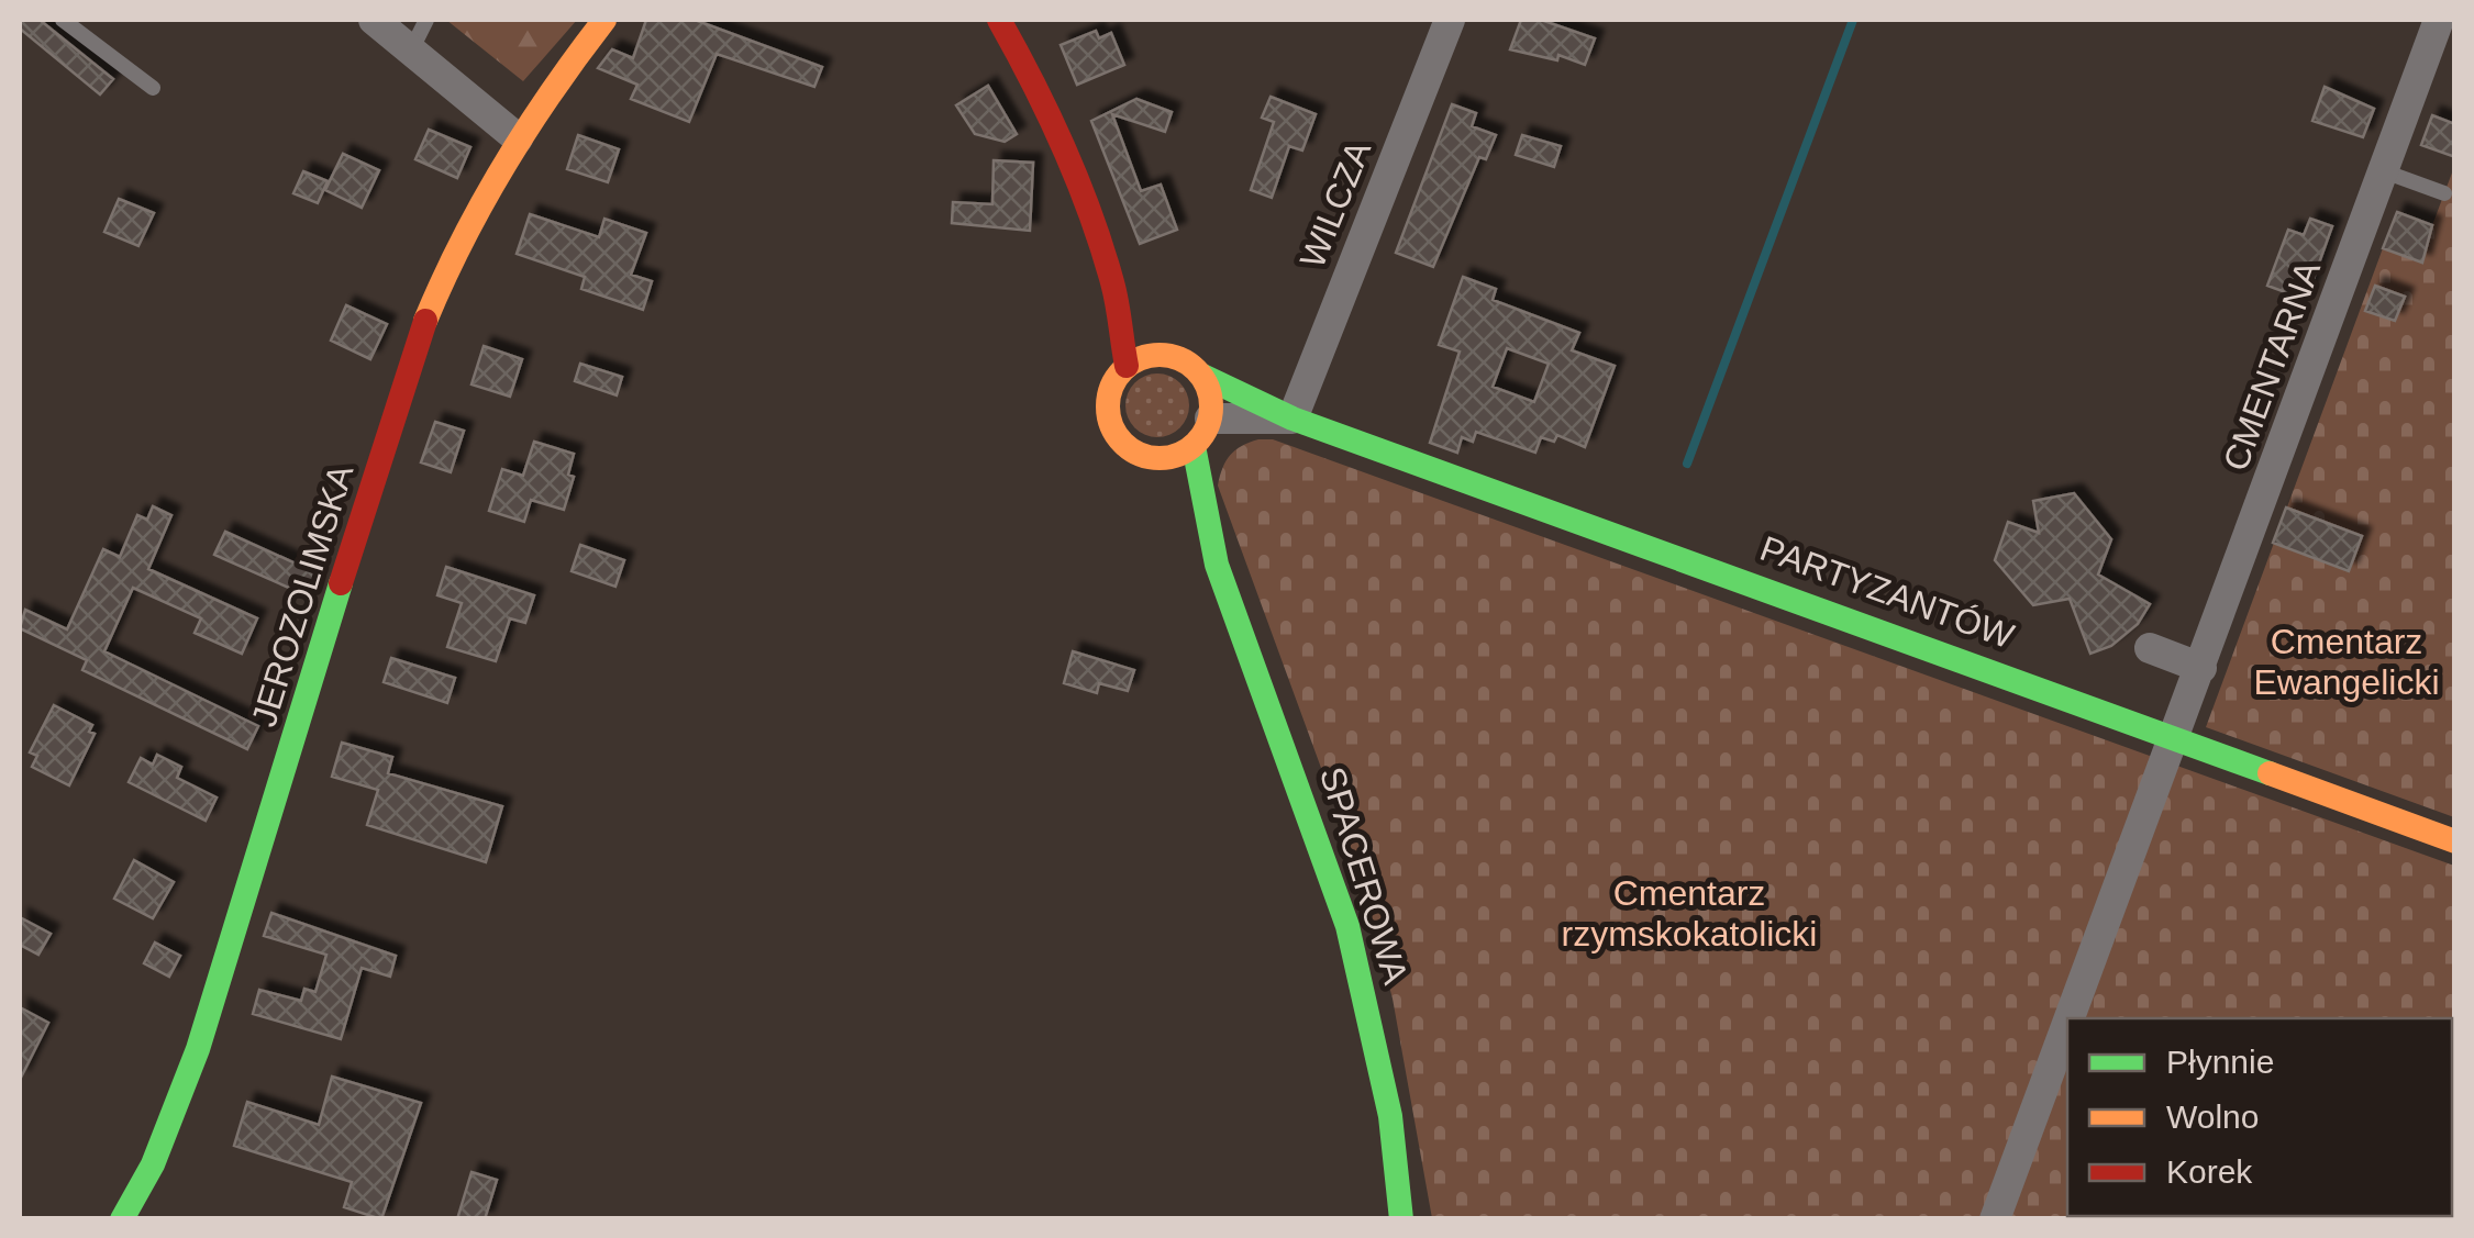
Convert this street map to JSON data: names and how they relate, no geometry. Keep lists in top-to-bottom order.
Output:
{
  "streets": {
    "street": [
      "WILCZA",
      "CMENTARNA",
      "PARTYZANTÓW",
      "JEROZOLIMSKA",
      "SPACEROWA"
    ]
  },
  "crossings": [
    ["WILCZA", "PARTYZANTÓW"],
    ["CMENTARNA", "PARTYZANTÓW"],
    ["PARTYZANTÓW", "SPACEROWA"]
  ],
  "parks": ["Cmentarz Ewangelicki", "Cmentarz rzymskokatolicki"],
  "legend": ["Płynnie", "Wolno", "Korek"]
}
